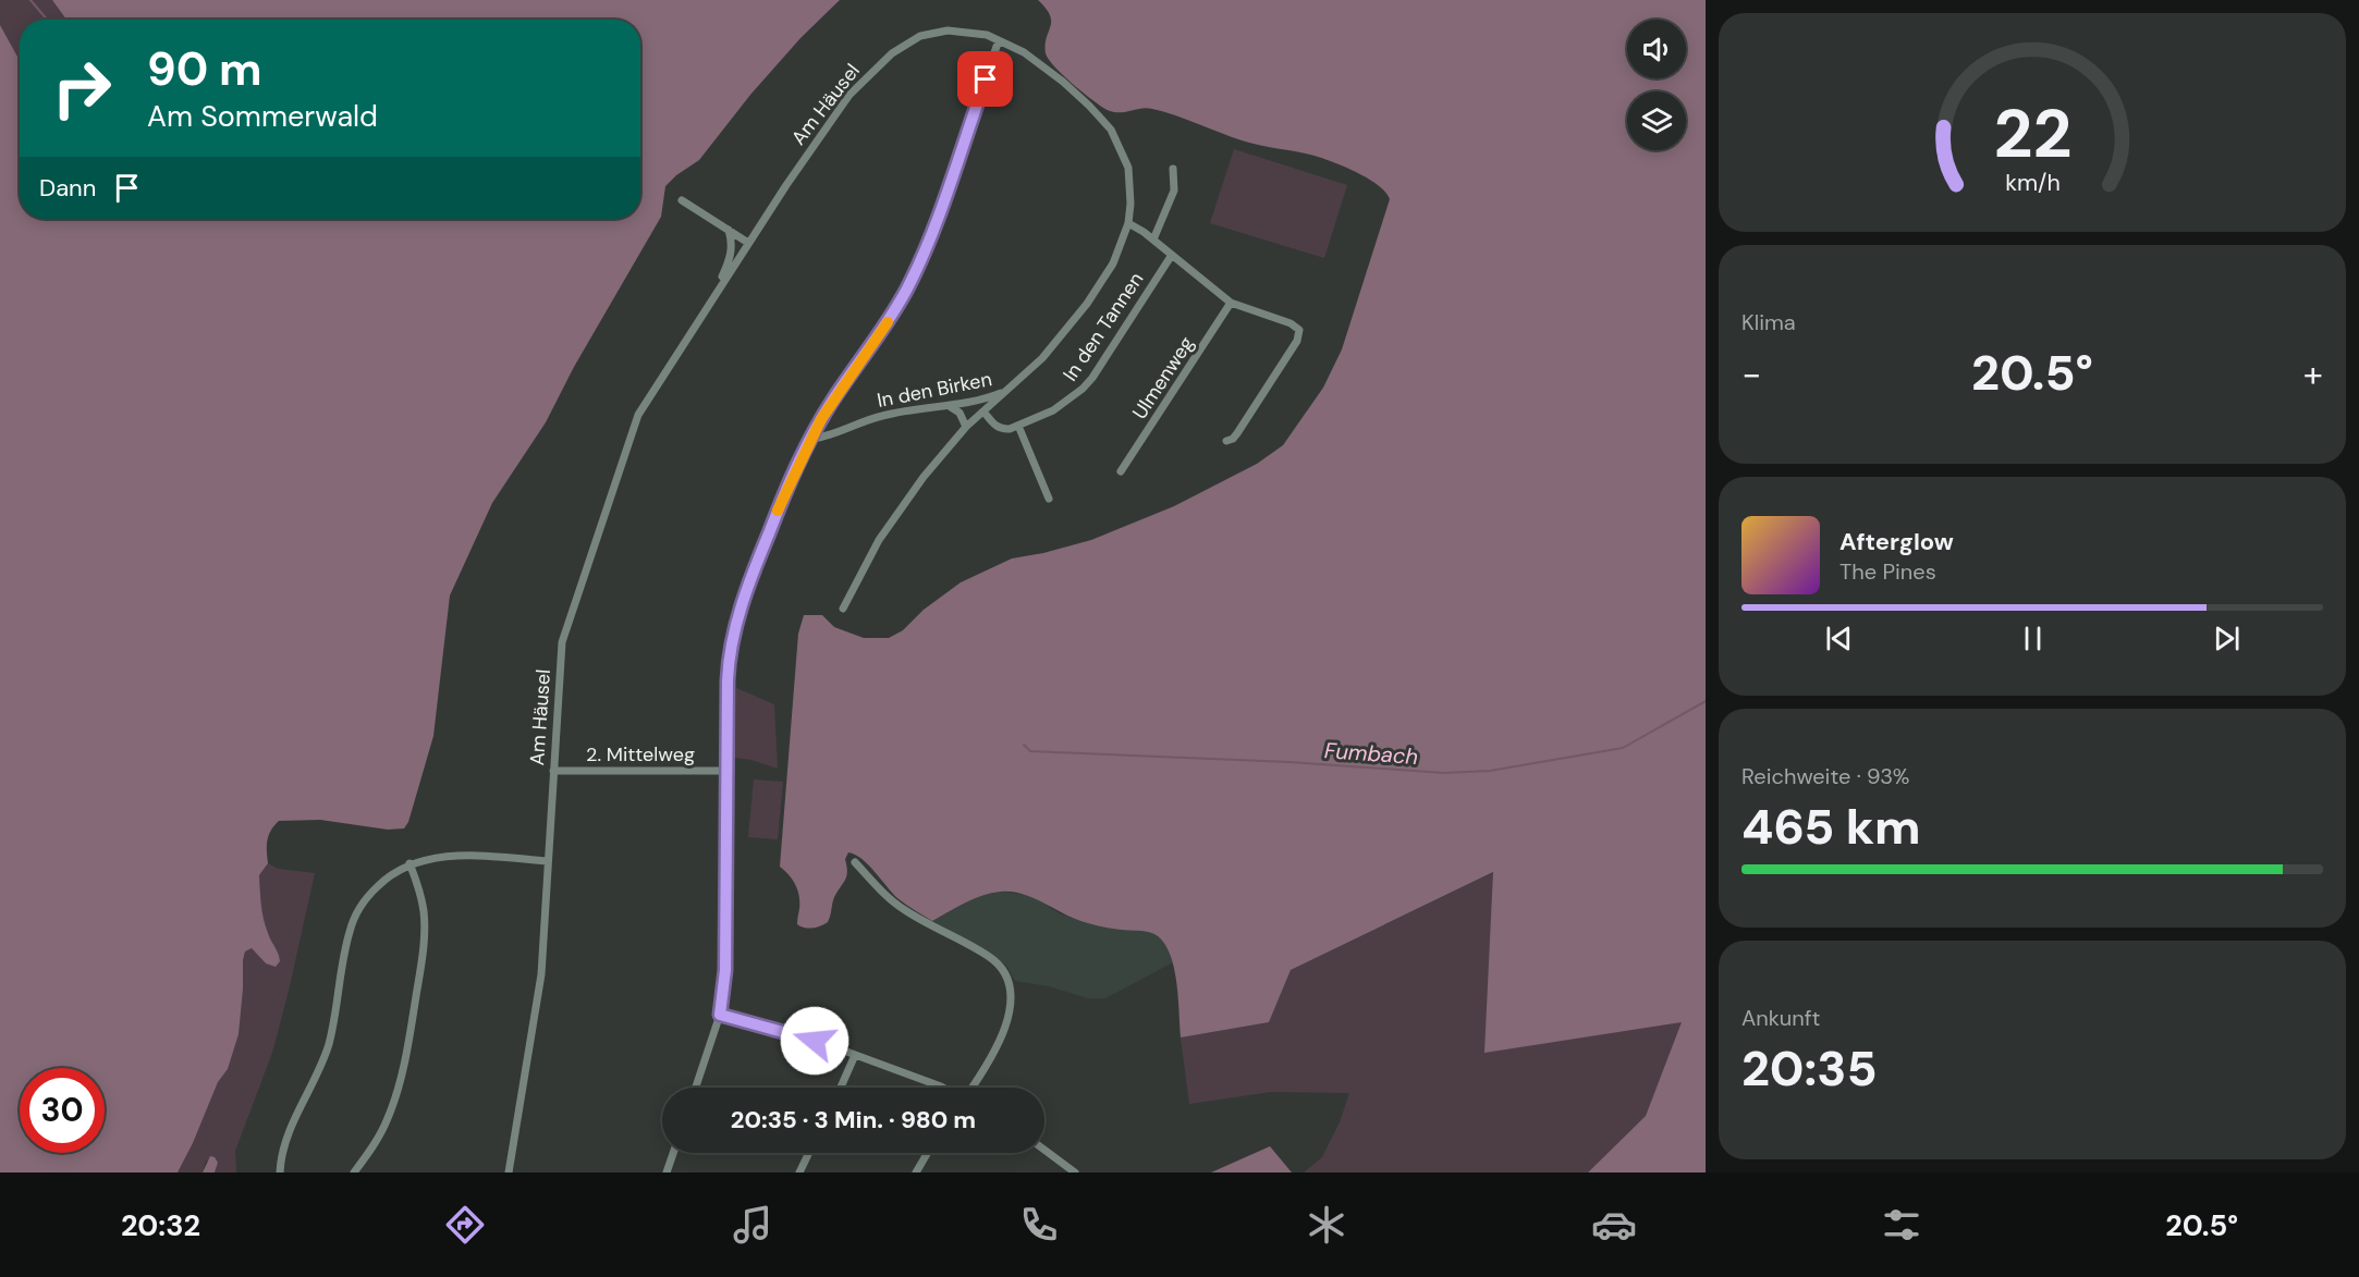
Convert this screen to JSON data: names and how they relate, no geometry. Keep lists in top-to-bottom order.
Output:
{
  "streets": {
    "street": [
      "Am Häusel",
      "In den Tannen",
      "Ulmenweg",
      "In den Birken",
      "2. Mittelweg"
    ]
  },
  "crossings": [
    ["Am Häusel", "In den Birken"],
    ["Am Häusel", "2. Mittelweg"]
  ],
  "water": ["Fumbach"],
  "page": {
    "turn": ["90 m", "Am Sommerwald"],
    "then": "Dann",
    "tile": [
      "Klima",
      ["Reichweite · 93%", "465 km"],
      ["Ankunft", "20:35"]
    ],
    "heat": ["−", "20.5°", "+"],
    "song": ["Afterglow", "The Pines"],
    "limit": "30",
    "trip": "20:35 · 3 Min. · 980 m",
    "tabs": ["20:32", "20.5°"],
    "gauge": ["22", "km/h"]
  }
}
